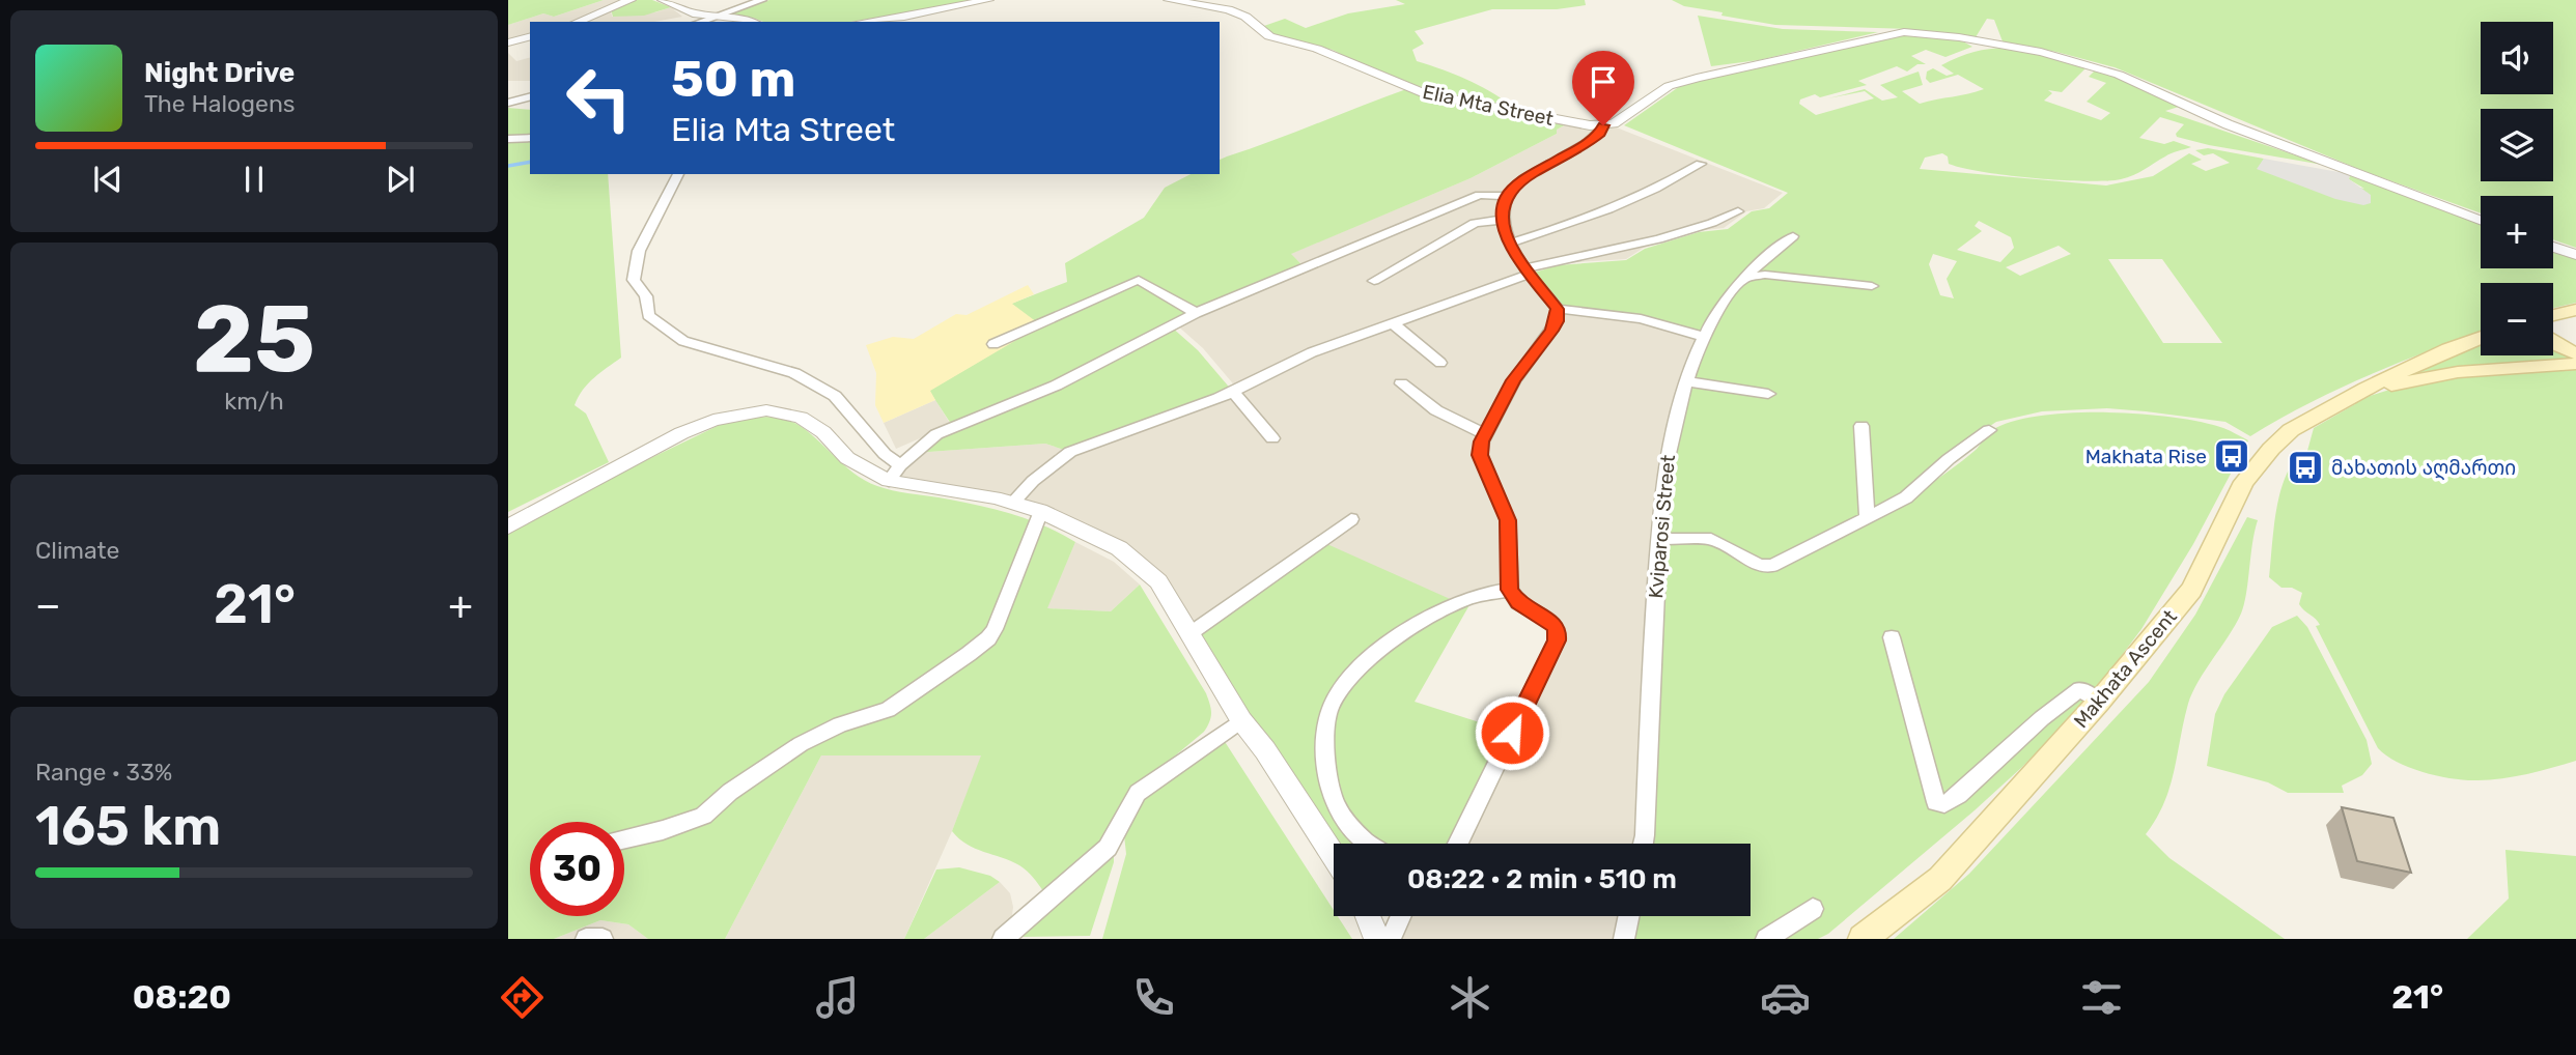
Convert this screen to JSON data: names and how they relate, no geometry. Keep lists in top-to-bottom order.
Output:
{
  "streets": {
    "main road": ["Makhata Ascent"],
    "street": ["Elia Mta Street", "Kviparosi Street"]
  },
  "places": {
    "bus stop": ["Makhata Rise", "მახათის აღმართი"]
  },
  "page": {
    "map_buttons": ["+", "−"],
    "turn": ["50 m", "Elia Mta Street"],
    "song": ["Night Drive", "The Halogens"],
    "tile": [
      ["25", "km/h"],
      "Climate",
      ["Range · 33%", "165 km"]
    ],
    "heat": ["−", "21°", "+"],
    "limit": "30",
    "trip": "08:22 · 2 min · 510 m",
    "tabs": ["08:20", "21°"]
  }
}
